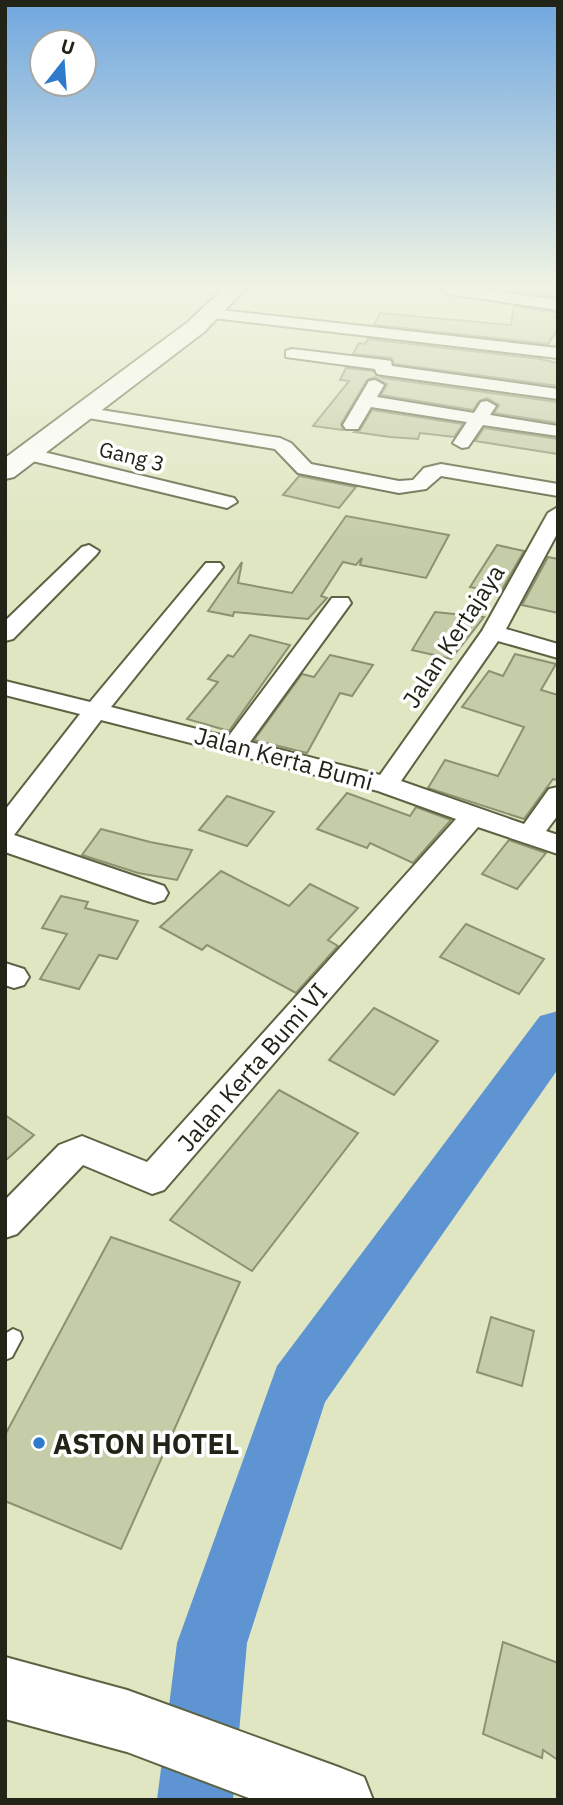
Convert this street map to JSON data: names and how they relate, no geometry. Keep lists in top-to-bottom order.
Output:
{
  "streets": {
    "street": [
      "Gang 3",
      "Jalan Kertajaya",
      "Jalan Kerta Bumi",
      "Jalan Kerta Bumi VI"
    ]
  },
  "crossings": [
    ["Jalan Kertajaya", "Jalan Kerta Bumi"],
    ["Jalan Kerta Bumi", "Jalan Kerta Bumi VI"]
  ],
  "places": ["ASTON HOTEL"],
  "north": "top"
}
